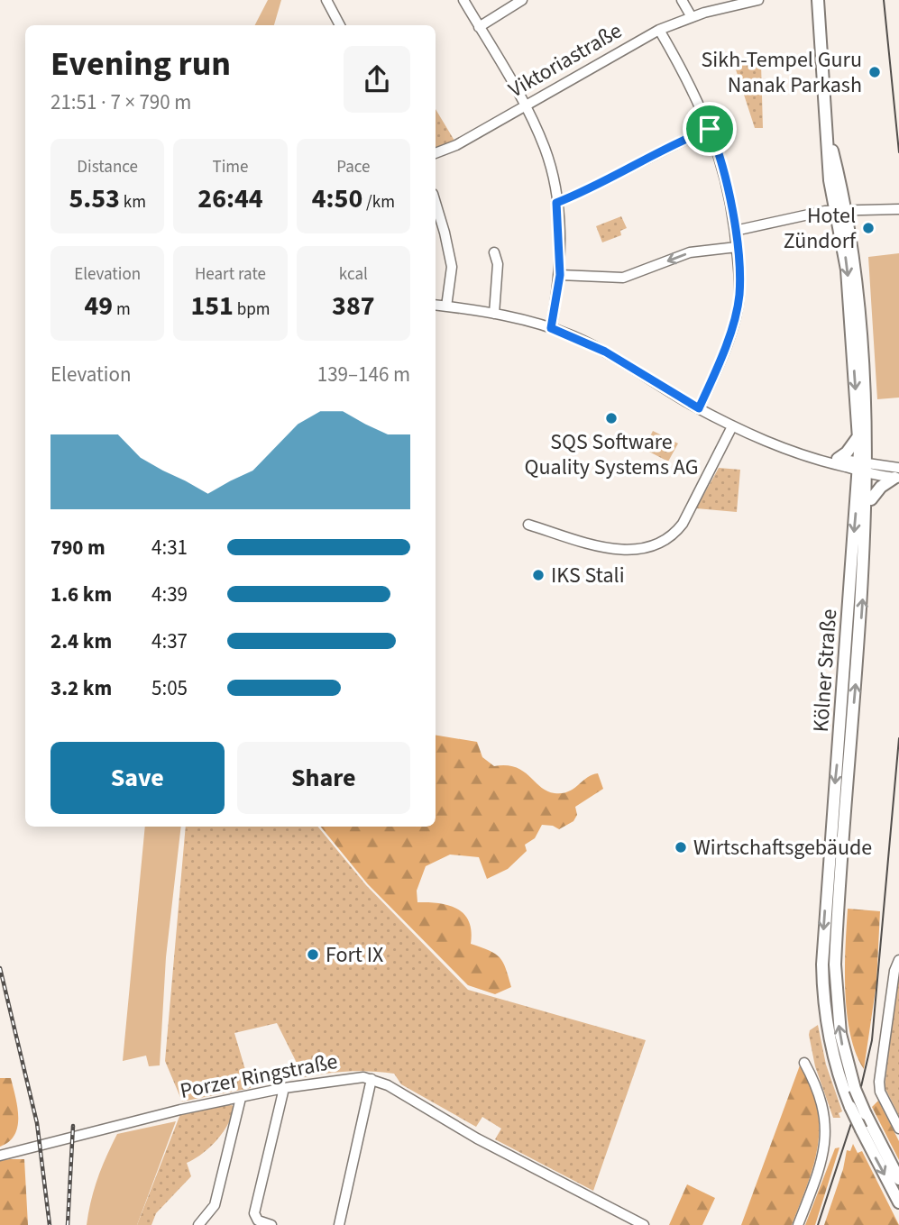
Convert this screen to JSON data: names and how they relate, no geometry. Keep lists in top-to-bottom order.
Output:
{
  "streets": {
    "main road": ["Kölner Straße"],
    "street": ["Viktoriastraße", "Porzer Ringstraße"]
  },
  "places": [
    "Sikh-Tempel Guru Nanak Parkash",
    "Hotel Zündorf",
    "SQS Software Quality Systems AG",
    "IKS Stali",
    "Wirtschaftsgebäude",
    "Fort IX"
  ],
  "page": {
    "heading": ["Evening run", "21:51 · 7 × 790 m"],
    "stats": [
      ["Distance", "5.53 km"],
      ["Time", "26:44"],
      ["Pace", "4:50 /km"],
      ["Elevation", "49 m"],
      ["Heart rate", "151 bpm"],
      ["kcal", "387"]
    ],
    "chart": ["Elevation", "139–146 m"],
    "list": [
      {
        "name": "790 m",
        "note": "4:31"
      },
      {
        "name": "1.6 km",
        "note": "4:39"
      },
      {
        "name": "2.4 km",
        "note": "4:37"
      },
      {
        "name": "3.2 km",
        "note": "5:05"
      }
    ],
    "buttons": ["Save", "Share"]
  }
}
